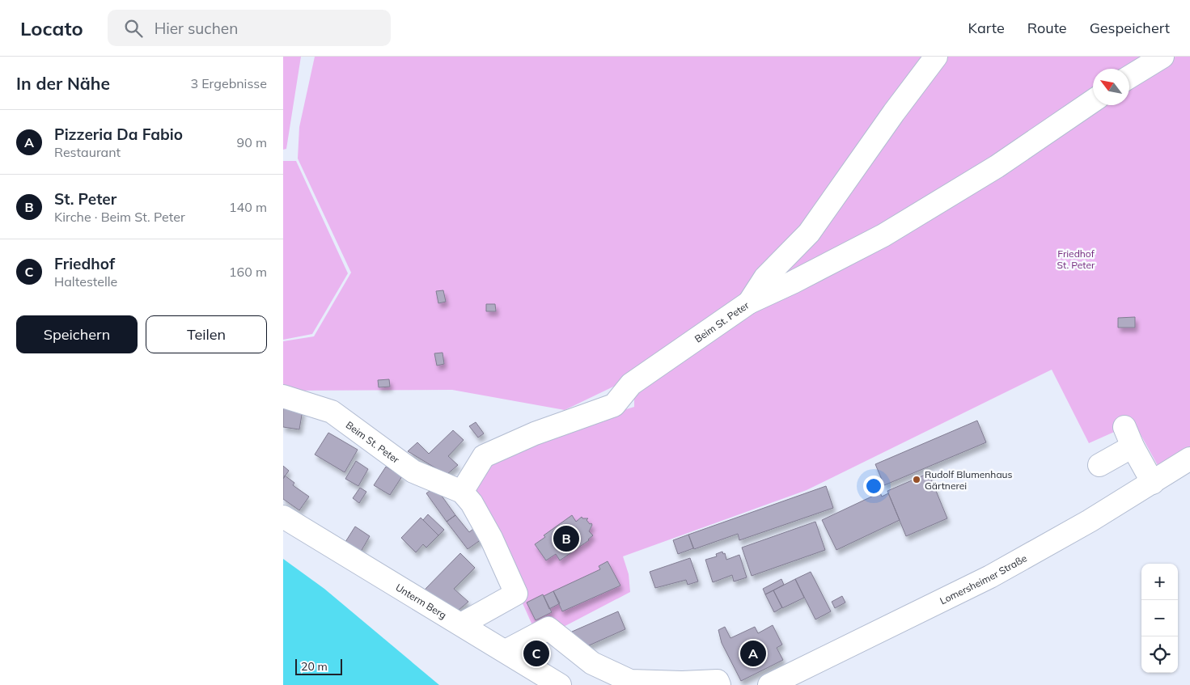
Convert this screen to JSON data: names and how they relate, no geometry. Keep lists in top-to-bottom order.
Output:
{
  "streets": {
    "street": ["Beim St. Peter", "Lomersheimer Straße", "Unterm Berg"]
  },
  "parks": ["Friedhof St. Peter"],
  "places": ["Rudolf Blumenhaus Gärtnerei"],
  "scale_bar": "20 m",
  "north": "top left",
  "page": {
    "header": "Locato",
    "search": "Hier suchen",
    "nav": ["Karte", "Route", "Gespeichert"],
    "heading": ["In der Nähe", "3 Ergebnisse"],
    "list": [
      {
        "mark": "A",
        "name": "Pizzeria Da Fabio",
        "note": "Restaurant",
        "value": "90 m"
      },
      {
        "mark": "B",
        "name": "St. Peter",
        "note": "Kirche · Beim St. Peter",
        "value": "140 m"
      },
      {
        "mark": "C",
        "name": "Friedhof",
        "note": "Haltestelle",
        "value": "160 m"
      }
    ],
    "buttons": ["Speichern", "Teilen"],
    "pins": ["B", "A", "C"],
    "map_buttons": ["+", "−"],
    "scale": "20 m"
  }
}
